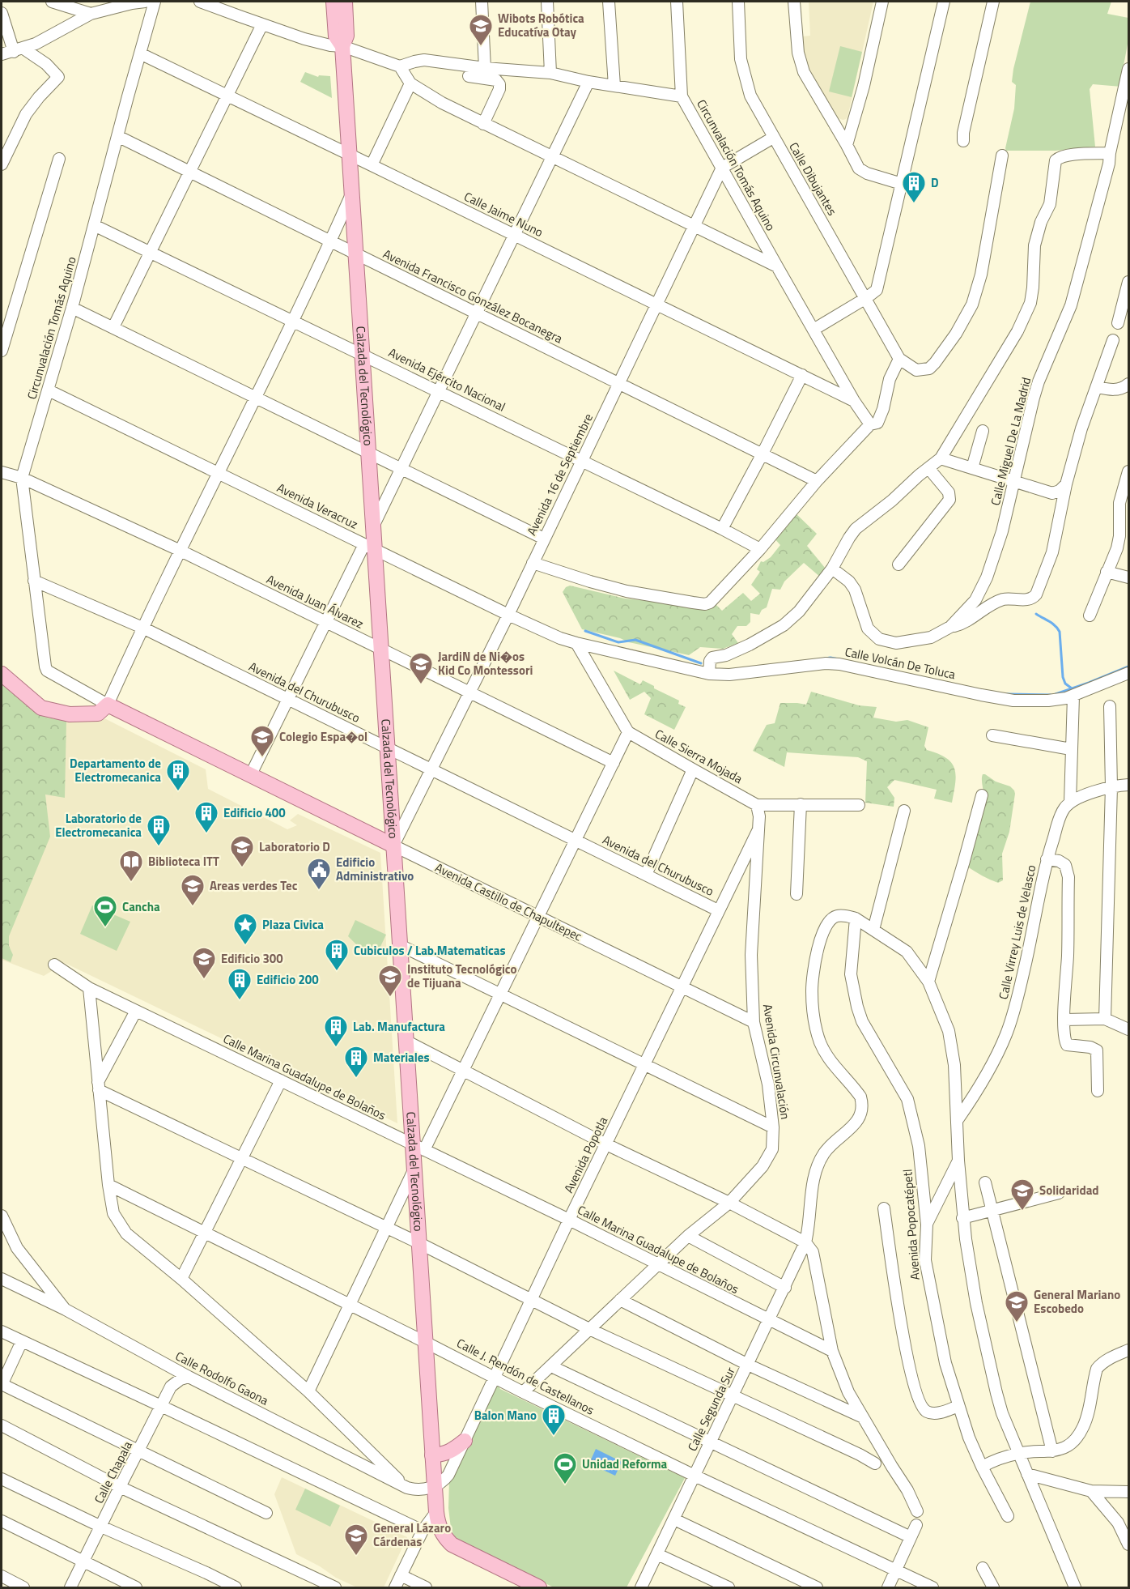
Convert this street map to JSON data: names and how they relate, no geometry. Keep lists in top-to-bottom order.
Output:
{
  "streets": {
    "main road": ["Calzada del Tecnológico", "Avenida Castillo de Chapultepec"],
    "street": [
      "Circunvalación Tomás Aquino",
      "Calle Dibujantes",
      "Calle Jaime Nuno",
      "Avenida Francisco González Bocanegra",
      "Avenida Ejército Nacional",
      "Calle Miguel De La Madrid",
      "Avenida 16 de Septiembre",
      "Avenida Veracruz",
      "Avenida Juan Álvarez",
      "Calle Volcán De Toluca",
      "Avenida del Churubusco",
      "Calle Sierra Mojada",
      "Calle Virrey Luis de Velasco",
      "Avenida Circunvalación",
      "Calle Marina Guadalupe de Bolaños",
      "Avenida Popotla",
      "Avenida Popocatépetl",
      "Calle J. Rendón de Castellanos",
      "Calle Rodolfo Gaona",
      "Calle Segunda Sur",
      "Calle Chapala"
    ]
  },
  "crossings": [
    ["Circunvalación Tomás Aquino", "Calle Jaime Nuno"],
    ["Circunvalación Tomás Aquino", "Avenida Francisco González Bocanegra"],
    ["Circunvalación Tomás Aquino", "Avenida Ejército Nacional"],
    ["Circunvalación Tomás Aquino", "Avenida 16 de Septiembre"],
    ["Circunvalación Tomás Aquino", "Avenida Veracruz"],
    ["Circunvalación Tomás Aquino", "Avenida Juan Álvarez"],
    ["Circunvalación Tomás Aquino", "Avenida del Churubusco"],
    ["Circunvalación Tomás Aquino", "Avenida Castillo de Chapultepec"],
    ["Calle Jaime Nuno", "Calzada del Tecnológico"],
    ["Calle Jaime Nuno", "Avenida 16 de Septiembre"],
    ["Avenida Francisco González Bocanegra", "Calzada del Tecnológico"],
    ["Avenida Francisco González Bocanegra", "Avenida 16 de Septiembre"],
    ["Avenida Ejército Nacional", "Calzada del Tecnológico"],
    ["Avenida Ejército Nacional", "Avenida 16 de Septiembre"],
    ["Calzada del Tecnológico", "Avenida 16 de Septiembre"],
    ["Calzada del Tecnológico", "Avenida Veracruz"],
    ["Calzada del Tecnológico", "Avenida Juan Álvarez"],
    ["Calzada del Tecnológico", "Avenida del Churubusco"],
    ["Calzada del Tecnológico", "Avenida Castillo de Chapultepec"],
    ["Calzada del Tecnológico", "Calle Marina Guadalupe de Bolaños"],
    ["Calzada del Tecnológico", "Avenida Popotla"],
    ["Calzada del Tecnológico", "Calle J. Rendón de Castellanos"],
    ["Calzada del Tecnológico", "Calle Rodolfo Gaona"],
    ["Avenida 16 de Septiembre", "Avenida Veracruz"],
    ["Avenida 16 de Septiembre", "Avenida Juan Álvarez"],
    ["Avenida 16 de Septiembre", "Avenida del Churubusco"],
    ["Avenida 16 de Septiembre", "Avenida Castillo de Chapultepec"],
    ["Avenida Veracruz", "Calle Volcán De Toluca"],
    ["Avenida Veracruz", "Calle Sierra Mojada"],
    ["Calle Volcán De Toluca", "Calle Sierra Mojada"],
    ["Avenida del Churubusco", "Avenida Popotla"],
    ["Calle Sierra Mojada", "Avenida Circunvalación"],
    ["Avenida Castillo de Chapultepec", "Avenida Circunvalación"],
    ["Avenida Castillo de Chapultepec", "Avenida Popotla"],
    ["Avenida Circunvalación", "Calle Marina Guadalupe de Bolaños"],
    ["Avenida Circunvalación", "Avenida Popotla"],
    ["Avenida Circunvalación", "Calle J. Rendón de Castellanos"],
    ["Calle Marina Guadalupe de Bolaños", "Avenida Popotla"],
    ["Calle Marina Guadalupe de Bolaños", "Calle Segunda Sur"],
    ["Avenida Popotla", "Calle J. Rendón de Castellanos"],
    ["Avenida Popotla", "Calle Rodolfo Gaona"],
    ["Avenida Popocatépetl", "Calle Segunda Sur"],
    ["Calle J. Rendón de Castellanos", "Calle Segunda Sur"],
    ["Calle Rodolfo Gaona", "Calle Chapala"]
  ],
  "places": {
    "school or university": [
      "Wibots Robótica Educatíva Otay",
      "JardiN de Ni�os Kid Co Montessori",
      "Colegio Espa�ol",
      "Laboratorio D",
      "Areas verdes Tec",
      "Edificio 300",
      "Instituto Tecnológico de Tijuana",
      "Solidaridad",
      "General Mariano Escobedo",
      "General Lázaro Cárdenas"
    ],
    "building": [
      "D",
      "Departamento de Electromecanica",
      "Edificio 400",
      "Laboratorio de Electromecanica",
      "Cubiculos / Lab.Matematicas",
      "Edificio 200",
      "Lab. Manufactura",
      "Materiales",
      "Balon Mano"
    ],
    "library": ["Biblioteca ITT"],
    "public building": ["Edificio Administrativo"],
    "sports": ["Cancha", "Unidad Reforma"],
    "place": ["Plaza Civica"]
  }
}
